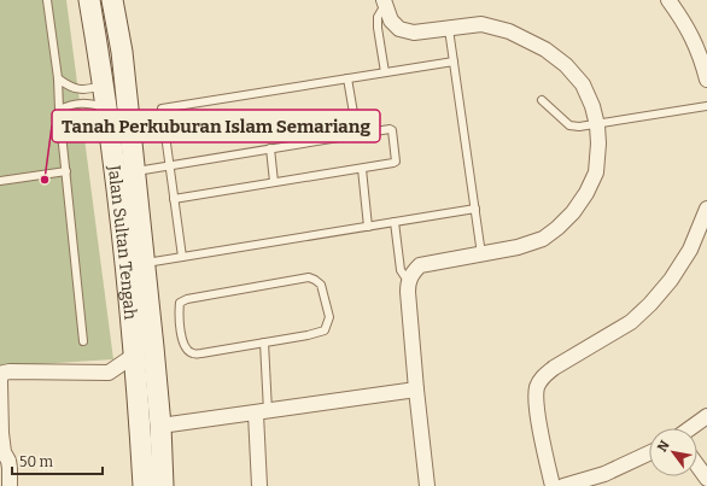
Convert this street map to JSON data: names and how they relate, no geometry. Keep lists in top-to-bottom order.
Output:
{
  "streets": {
    "main road": ["Jalan Sultan Tengah"]
  },
  "places": ["Tanah Perkuburan Islam Semariang"],
  "scale_bar": "50 m",
  "north": "top left"
}
